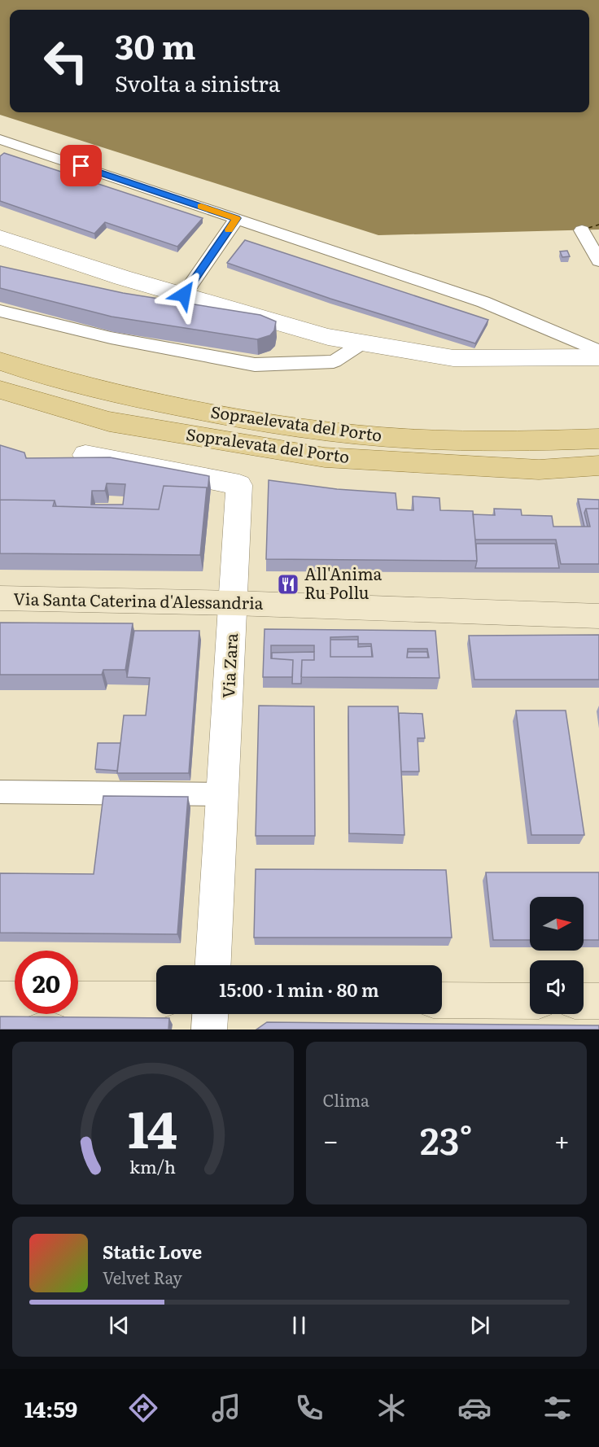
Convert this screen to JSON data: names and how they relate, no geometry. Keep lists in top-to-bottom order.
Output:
{
  "streets": {
    "main road": ["Sopraelevata del Porto", "Sopralevata del Porto"],
    "street": ["Via Santa Caterina d'Alessandria", "Via Zara"]
  },
  "crossings": [
    ["Via Santa Caterina d'Alessandria", "Via Zara"]
  ],
  "places": {
    "restaurant": ["All'Anima Ru Pollu"]
  },
  "north": "right",
  "page": {
    "turn": ["30 m", "Svolta a sinistra"],
    "limit": "20",
    "trip": "15:00 · 1 min · 80 m",
    "tile": "Clima",
    "heat": ["−", "23°", "+"],
    "song": ["Static Love", "Velvet Ray"],
    "tabs": "14:59",
    "gauge": ["14", "km/h"]
  }
}
